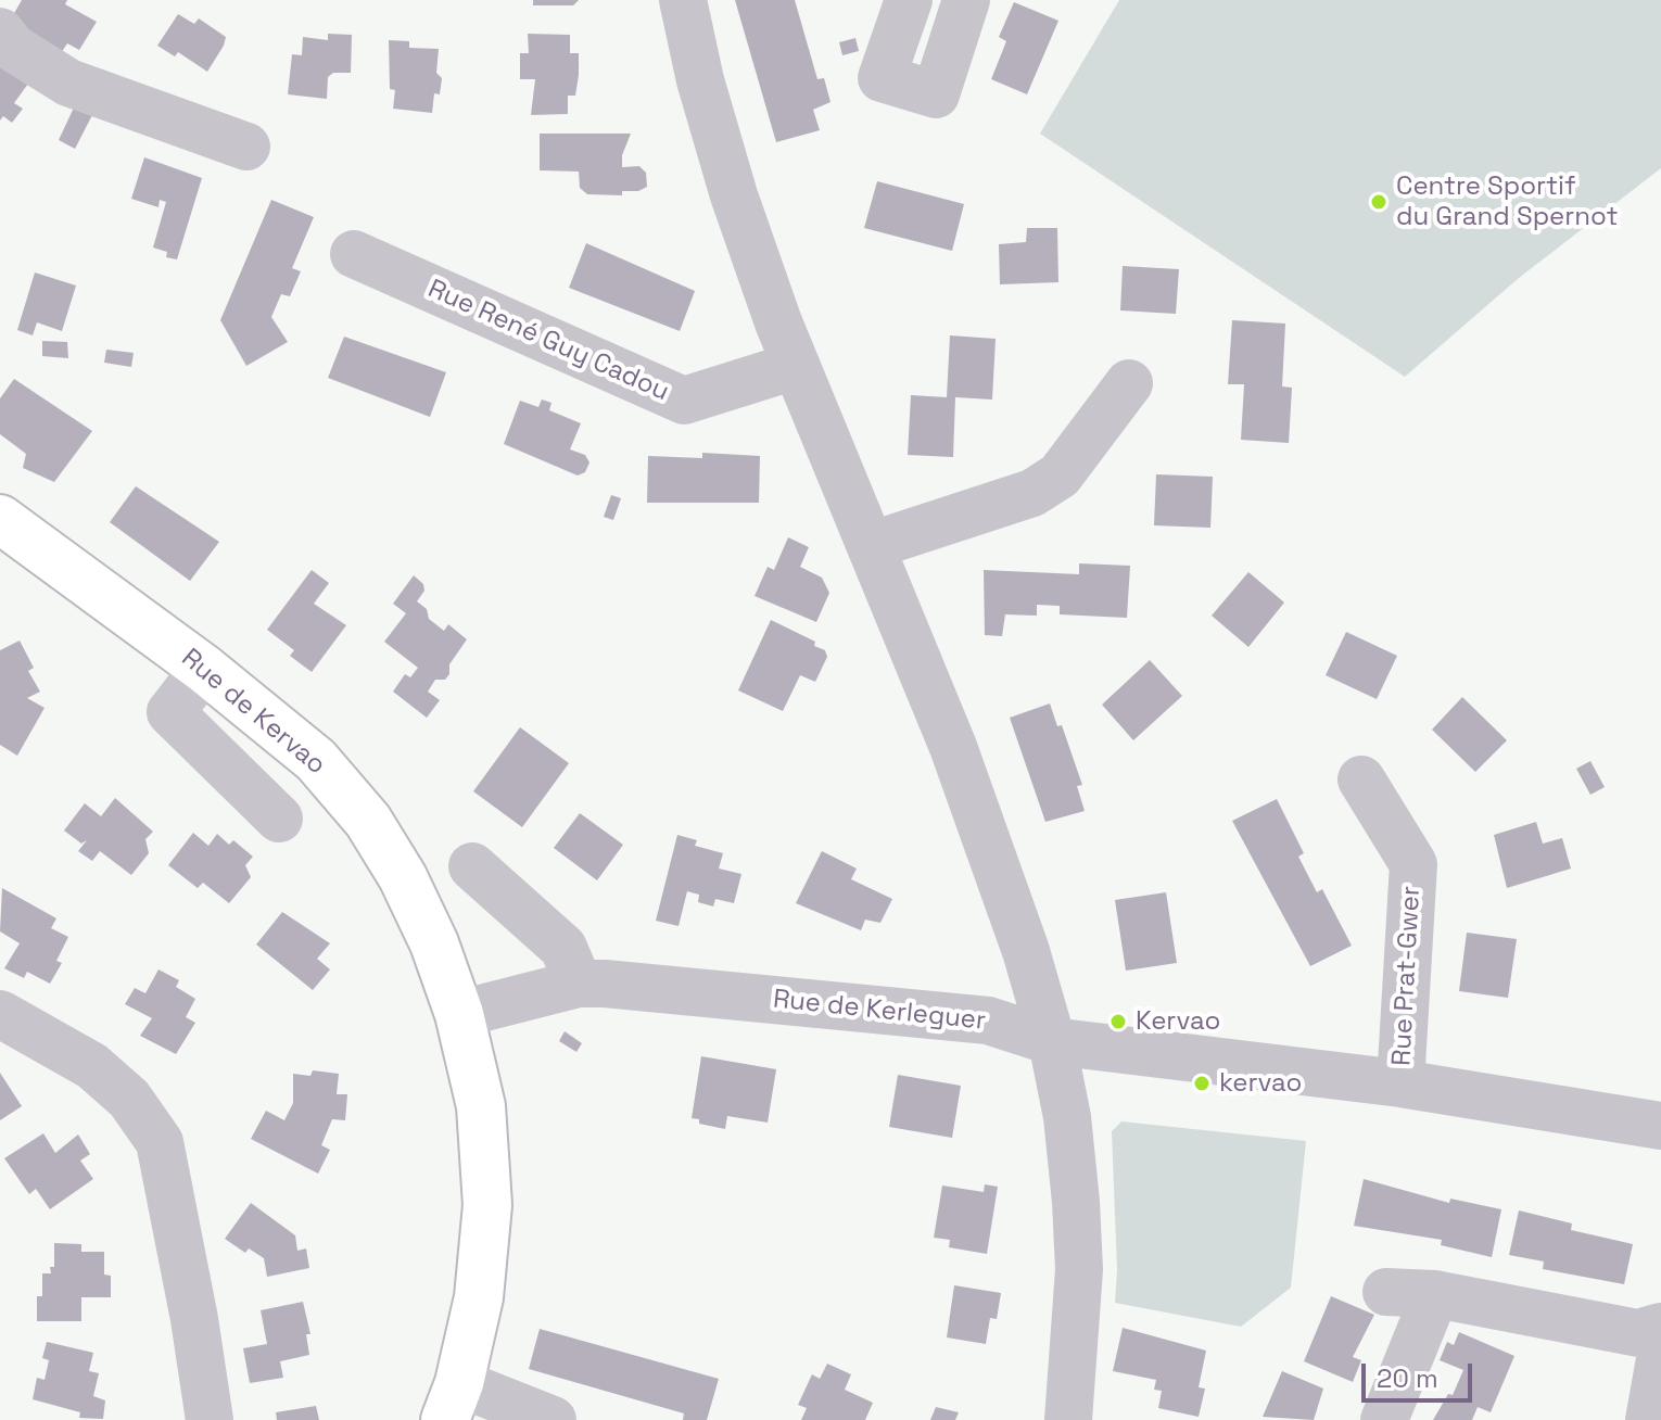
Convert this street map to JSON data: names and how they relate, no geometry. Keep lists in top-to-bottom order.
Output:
{
  "streets": {
    "main road": ["Rue de Kervao"],
    "street": ["Rue René Guy Cadou", "Rue Prat-Gwer", "Rue de Kerleguer"]
  },
  "crossings": [
    ["Rue de Kervao", "Rue de Kerleguer"],
    ["Rue Prat-Gwer", "Rue de Kerleguer"]
  ],
  "places": ["Centre Sportif du Grand Spernot", "Kervao", "kervao"],
  "scale_bar": "20 m"
}
